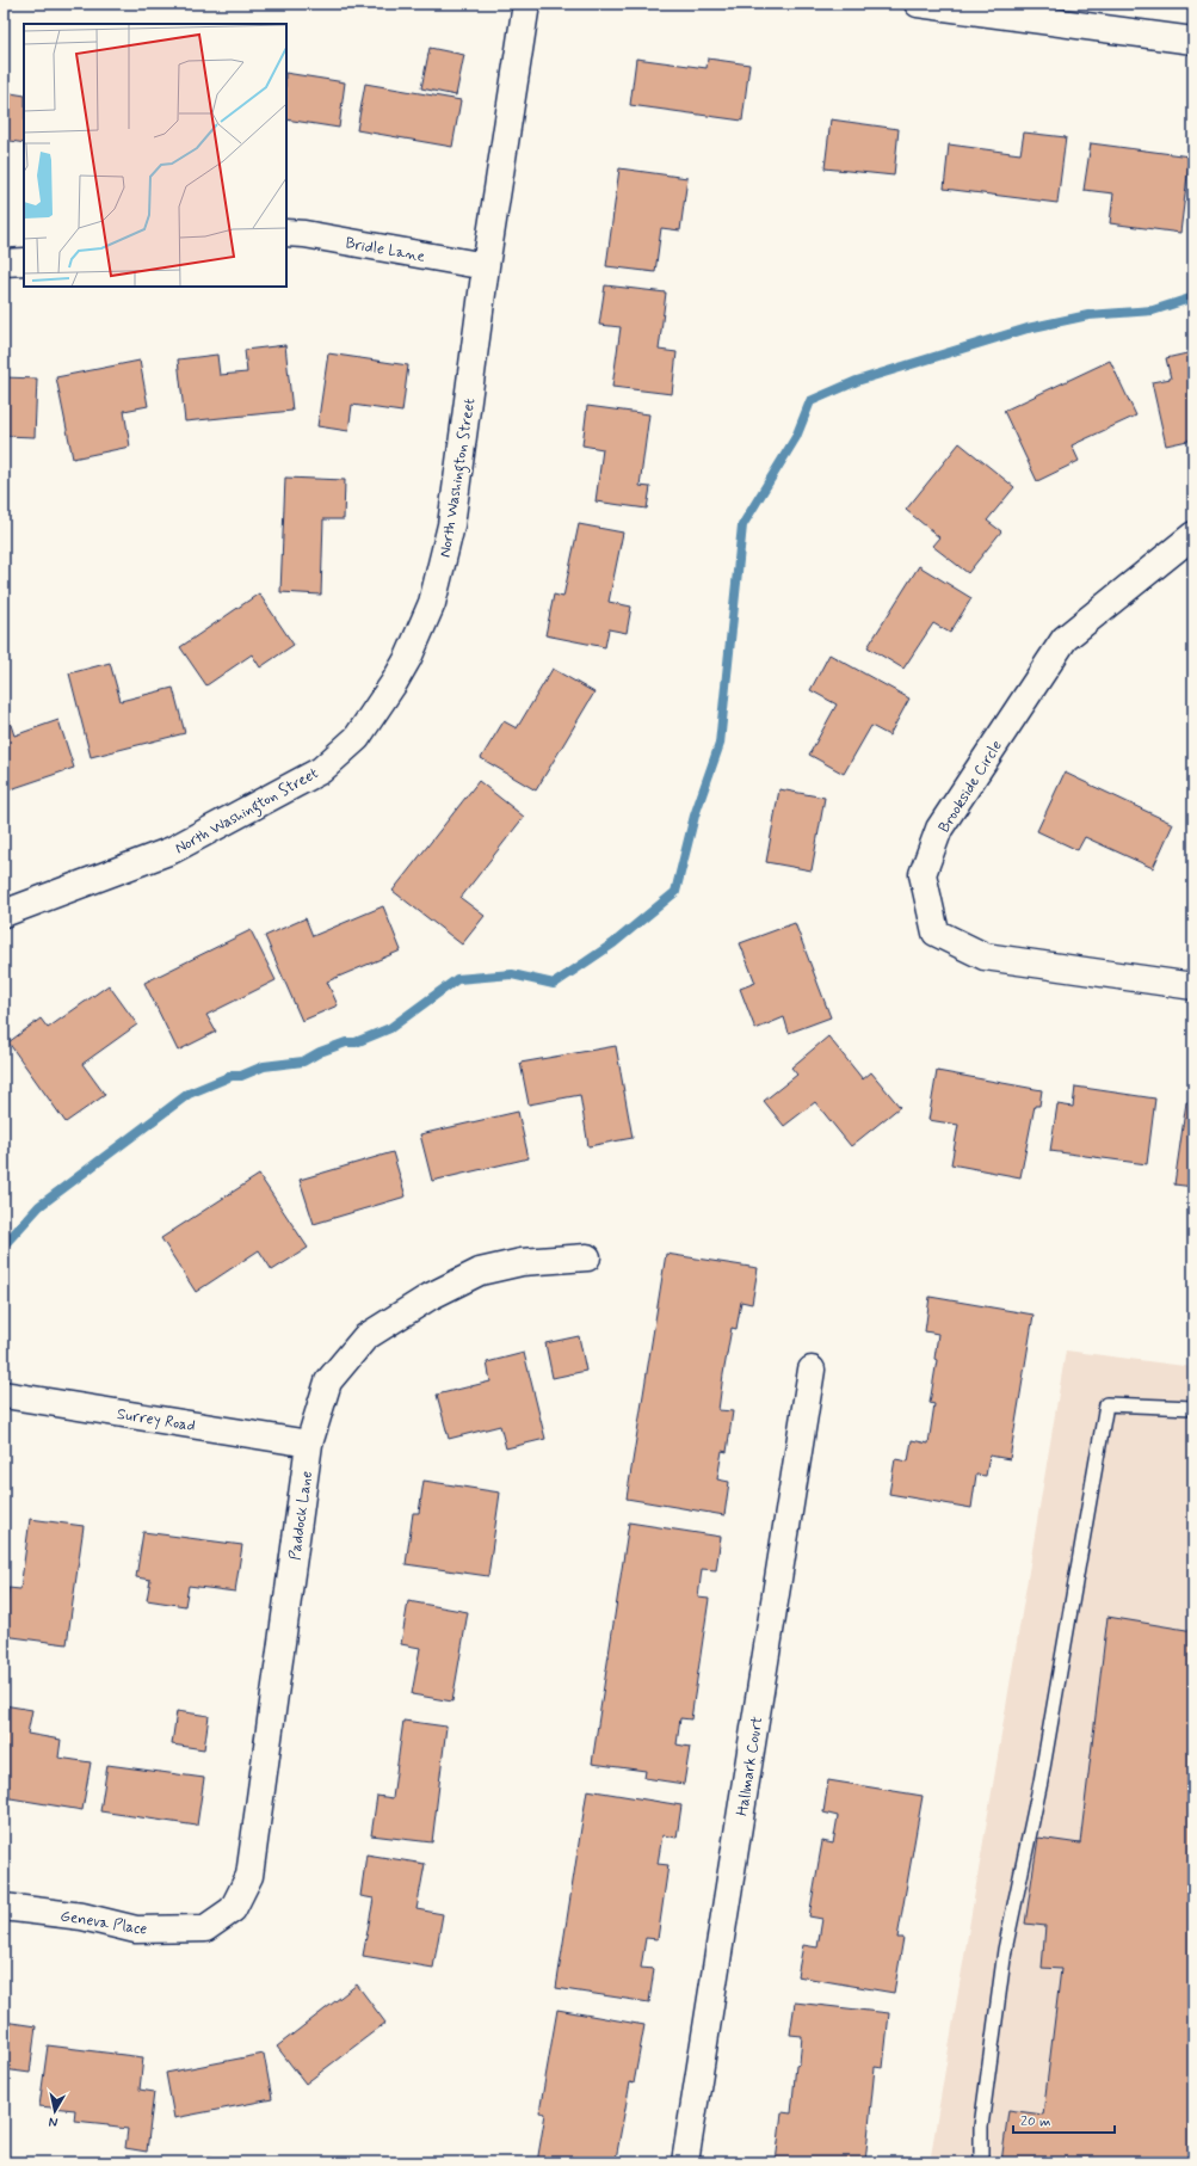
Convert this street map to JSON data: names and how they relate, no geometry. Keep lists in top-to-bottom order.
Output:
{
  "streets": {
    "street": [
      "Bridle Lane",
      "North Washington Street",
      "Brookside Circle",
      "Surrey Road",
      "Paddock Lane",
      "Hallmark Court",
      "Geneva Place"
    ]
  },
  "crossings": [
    ["Bridle Lane", "North Washington Street"],
    ["Surrey Road", "Paddock Lane"],
    ["Paddock Lane", "Geneva Place"]
  ],
  "scale_bar": "20 m",
  "north": "bottom"
}
